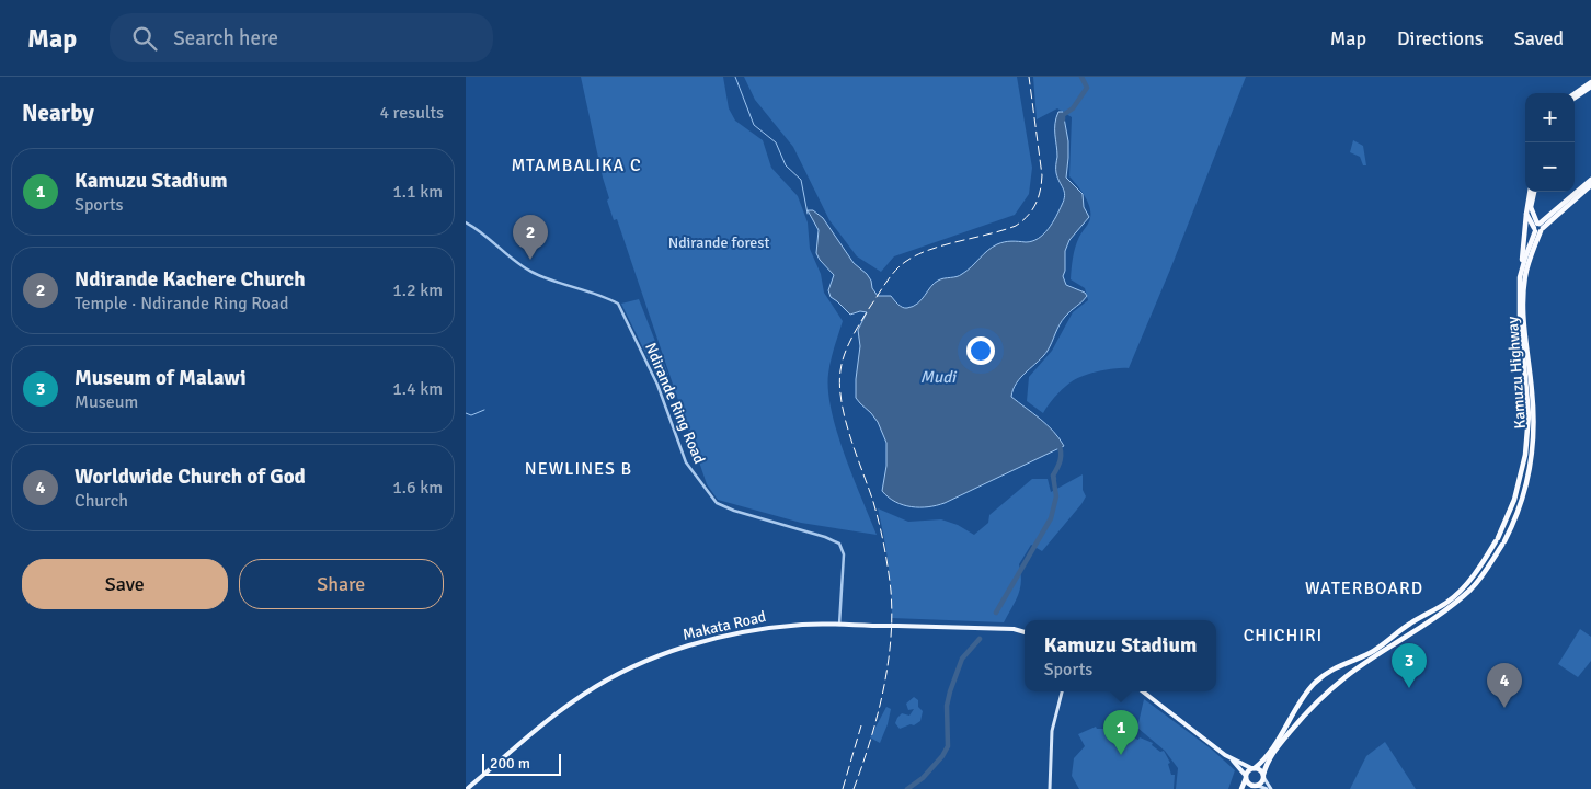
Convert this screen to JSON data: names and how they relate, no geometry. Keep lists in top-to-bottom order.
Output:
{
  "streets": {
    "highway": ["Kamuzu Highway"],
    "main road": ["Makata Road"],
    "street": ["Ndirande Ring Road"]
  },
  "crossings": [
    ["Ndirande Ring Road", "Makata Road"]
  ],
  "districts": [
    "MTAMBALIKA C",
    "NEWLINES B",
    "WATERBOARD",
    "CHICHIRI"
  ],
  "water": ["Mudi"],
  "parks": ["Ndirande forest"],
  "scale_bar": "200 m",
  "page": {
    "header": "Map",
    "search": "Search here",
    "nav": ["Map", "Directions", "Saved"],
    "heading": ["Nearby", "4 results"],
    "map_buttons": ["+", "−"],
    "list": [
      {
        "mark": "1",
        "name": "Kamuzu Stadium",
        "note": "Sports",
        "value": "1.1 km"
      },
      {
        "mark": "2",
        "name": "Ndirande Kachere Church",
        "note": "Temple · Ndirande Ring Road",
        "value": "1.2 km"
      },
      {
        "mark": "3",
        "name": "Museum of Malawi",
        "note": "Museum",
        "value": "1.4 km"
      },
      {
        "mark": "4",
        "name": "Worldwide Church of God",
        "note": "Church",
        "value": "1.6 km"
      }
    ],
    "pins": [
      "2",
      "3",
      "4",
      "1"
    ],
    "buttons": ["Save", "Share"],
    "popup": ["Kamuzu Stadium", "Sports"],
    "scale": "200 m"
  }
}
